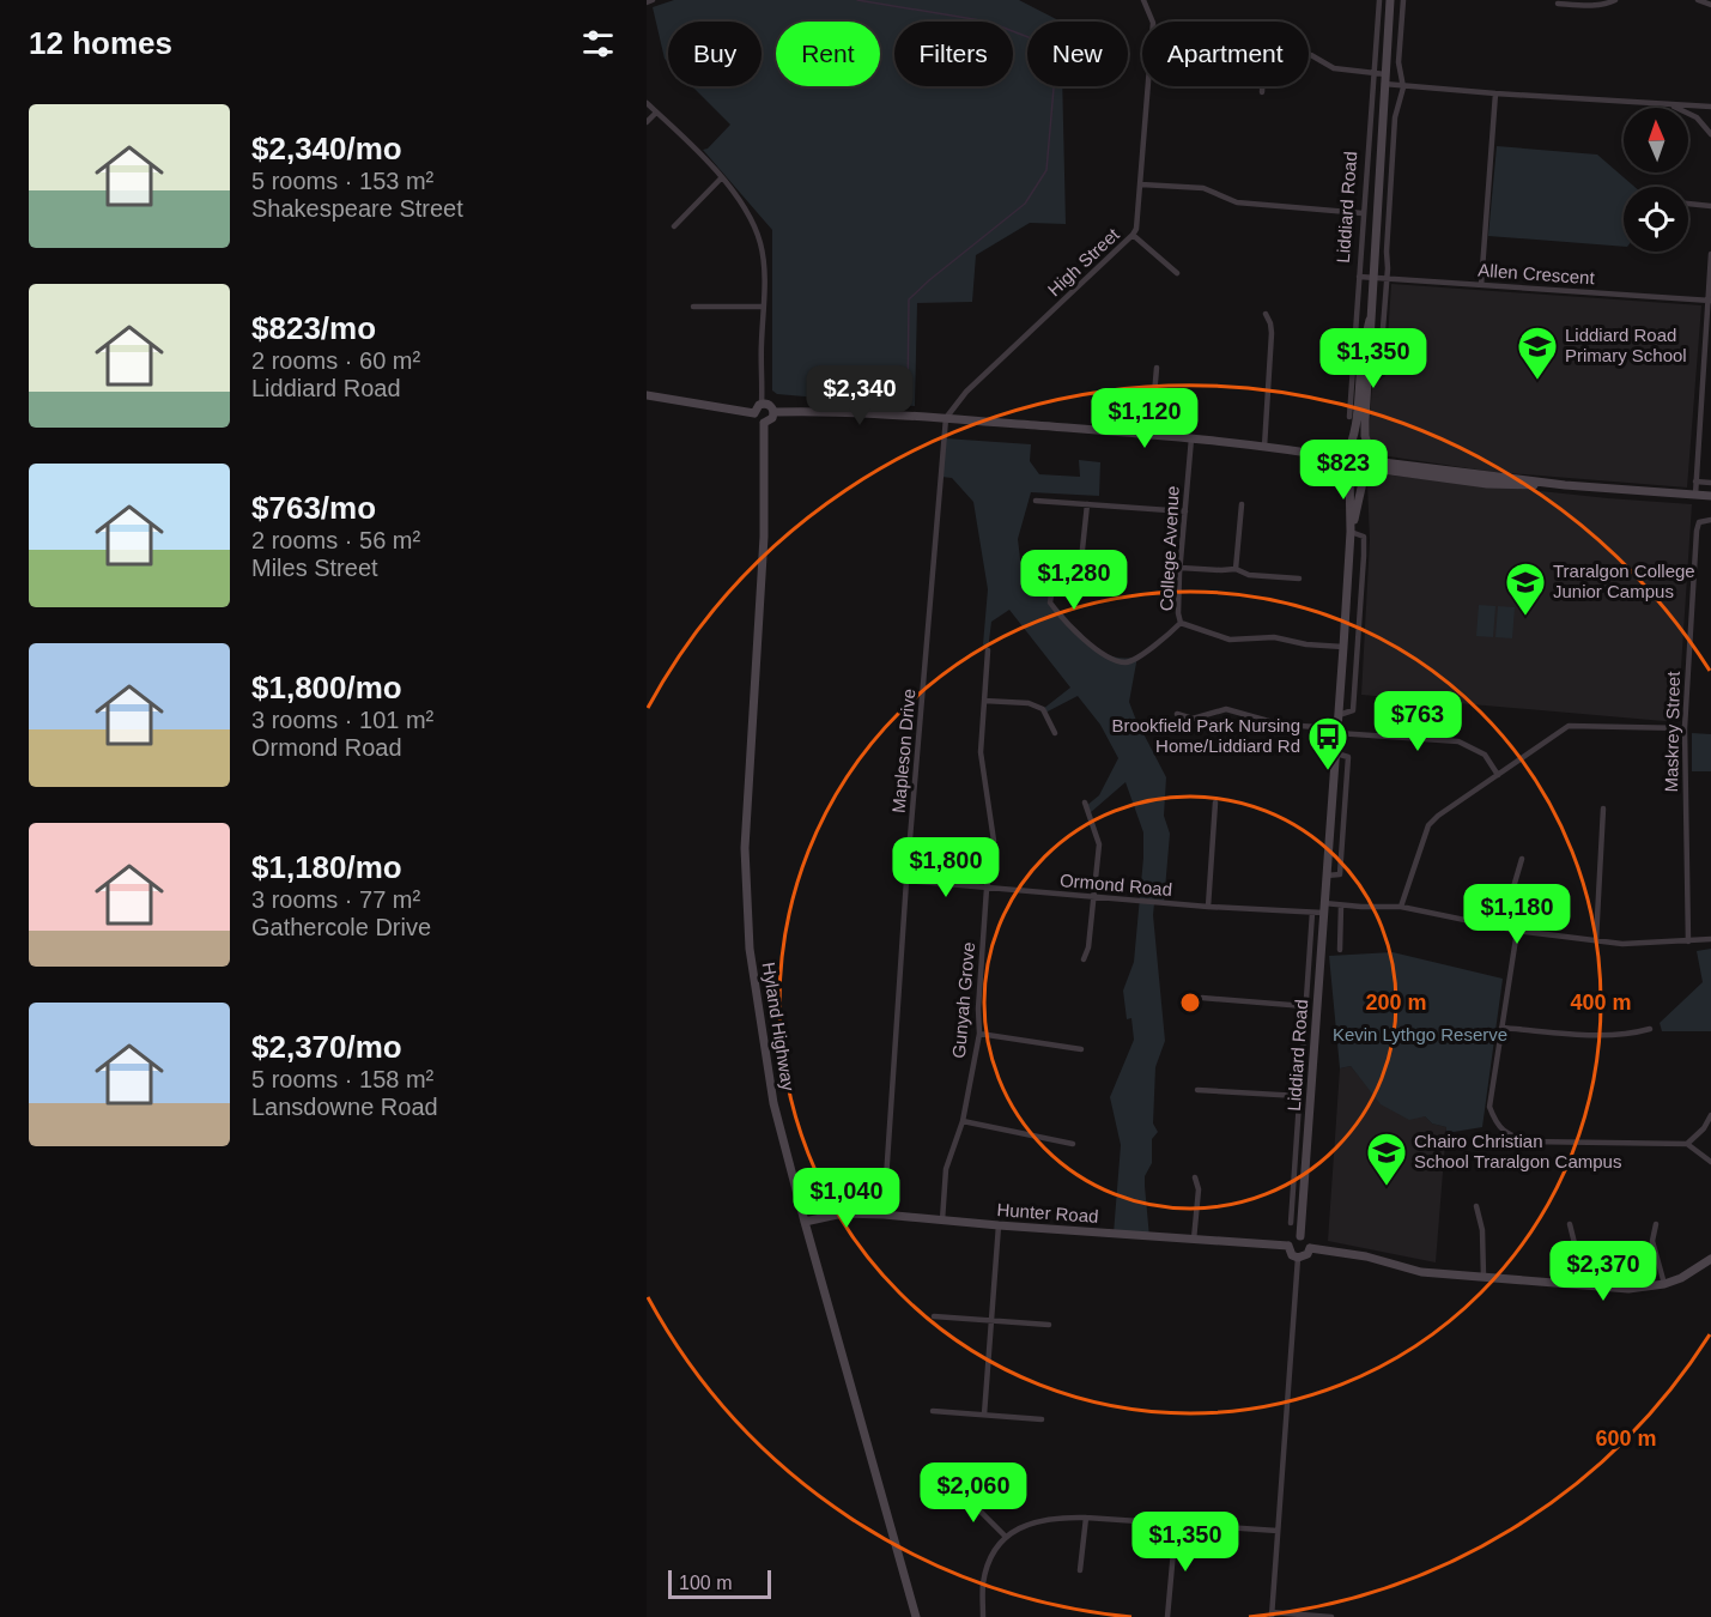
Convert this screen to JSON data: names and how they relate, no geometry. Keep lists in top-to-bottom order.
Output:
{
  "streets": {
    "street": [
      "Liddiard Road",
      "High Street",
      "Allen Crescent",
      "College Avenue",
      "Maskrey Street",
      "Mapleson Drive",
      "Ormond Road",
      "Gunyah Grove",
      "Hyland Highway",
      "Hunter Road"
    ]
  },
  "crossings": [
    ["Liddiard Road", "Allen Crescent"],
    ["Liddiard Road", "College Avenue"],
    ["Liddiard Road", "Ormond Road"],
    ["Liddiard Road", "Hunter Road"],
    ["High Street", "Mapleson Drive"],
    ["Maskrey Street", "Ormond Road"],
    ["Mapleson Drive", "Ormond Road"],
    ["Mapleson Drive", "Hunter Road"],
    ["Ormond Road", "Gunyah Grove"],
    ["Gunyah Grove", "Hunter Road"],
    ["Hyland Highway", "Hunter Road"]
  ],
  "parks": ["Kevin Lythgo Reserve"],
  "places": {
    "school or university": ["Liddiard Road Primary School", "Traralgon College Junior Campus", "Chairo Christian School Traralgon Campus"],
    "bus stop": ["Brookfield Park Nursing Home/Liddiard Rd"]
  },
  "scale_bar": "100 m",
  "north": "top",
  "page": {
    "heading": "12 homes",
    "chip": [
      "Buy",
      "Rent",
      "Filters",
      "New",
      "Apartment"
    ],
    "list": [
      {
        "name": "$2,340/mo",
        "note": "5 rooms · 153 m² · Shakespeare Street"
      },
      {
        "name": "$823/mo",
        "note": "2 rooms · 60 m² · Liddiard Road"
      },
      {
        "name": "$763/mo",
        "note": "2 rooms · 56 m² · Miles Street"
      },
      {
        "name": "$1,800/mo",
        "note": "3 rooms · 101 m² · Ormond Road"
      },
      {
        "name": "$1,180/mo",
        "note": "3 rooms · 77 m² · Gathercole Drive"
      },
      {
        "name": "$2,370/mo",
        "note": "5 rooms · 158 m² · Lansdowne Road"
      }
    ],
    "price": [
      "$1,350",
      "$2,340",
      "$1,120",
      "$823",
      "$1,280",
      "$763",
      "$1,800",
      "$1,180",
      "$1,040",
      "$2,370",
      "$2,060",
      "$1,350"
    ],
    "scale": "100 m"
  },
  "rings": ["200 m", "400 m", "600 m"]
}
